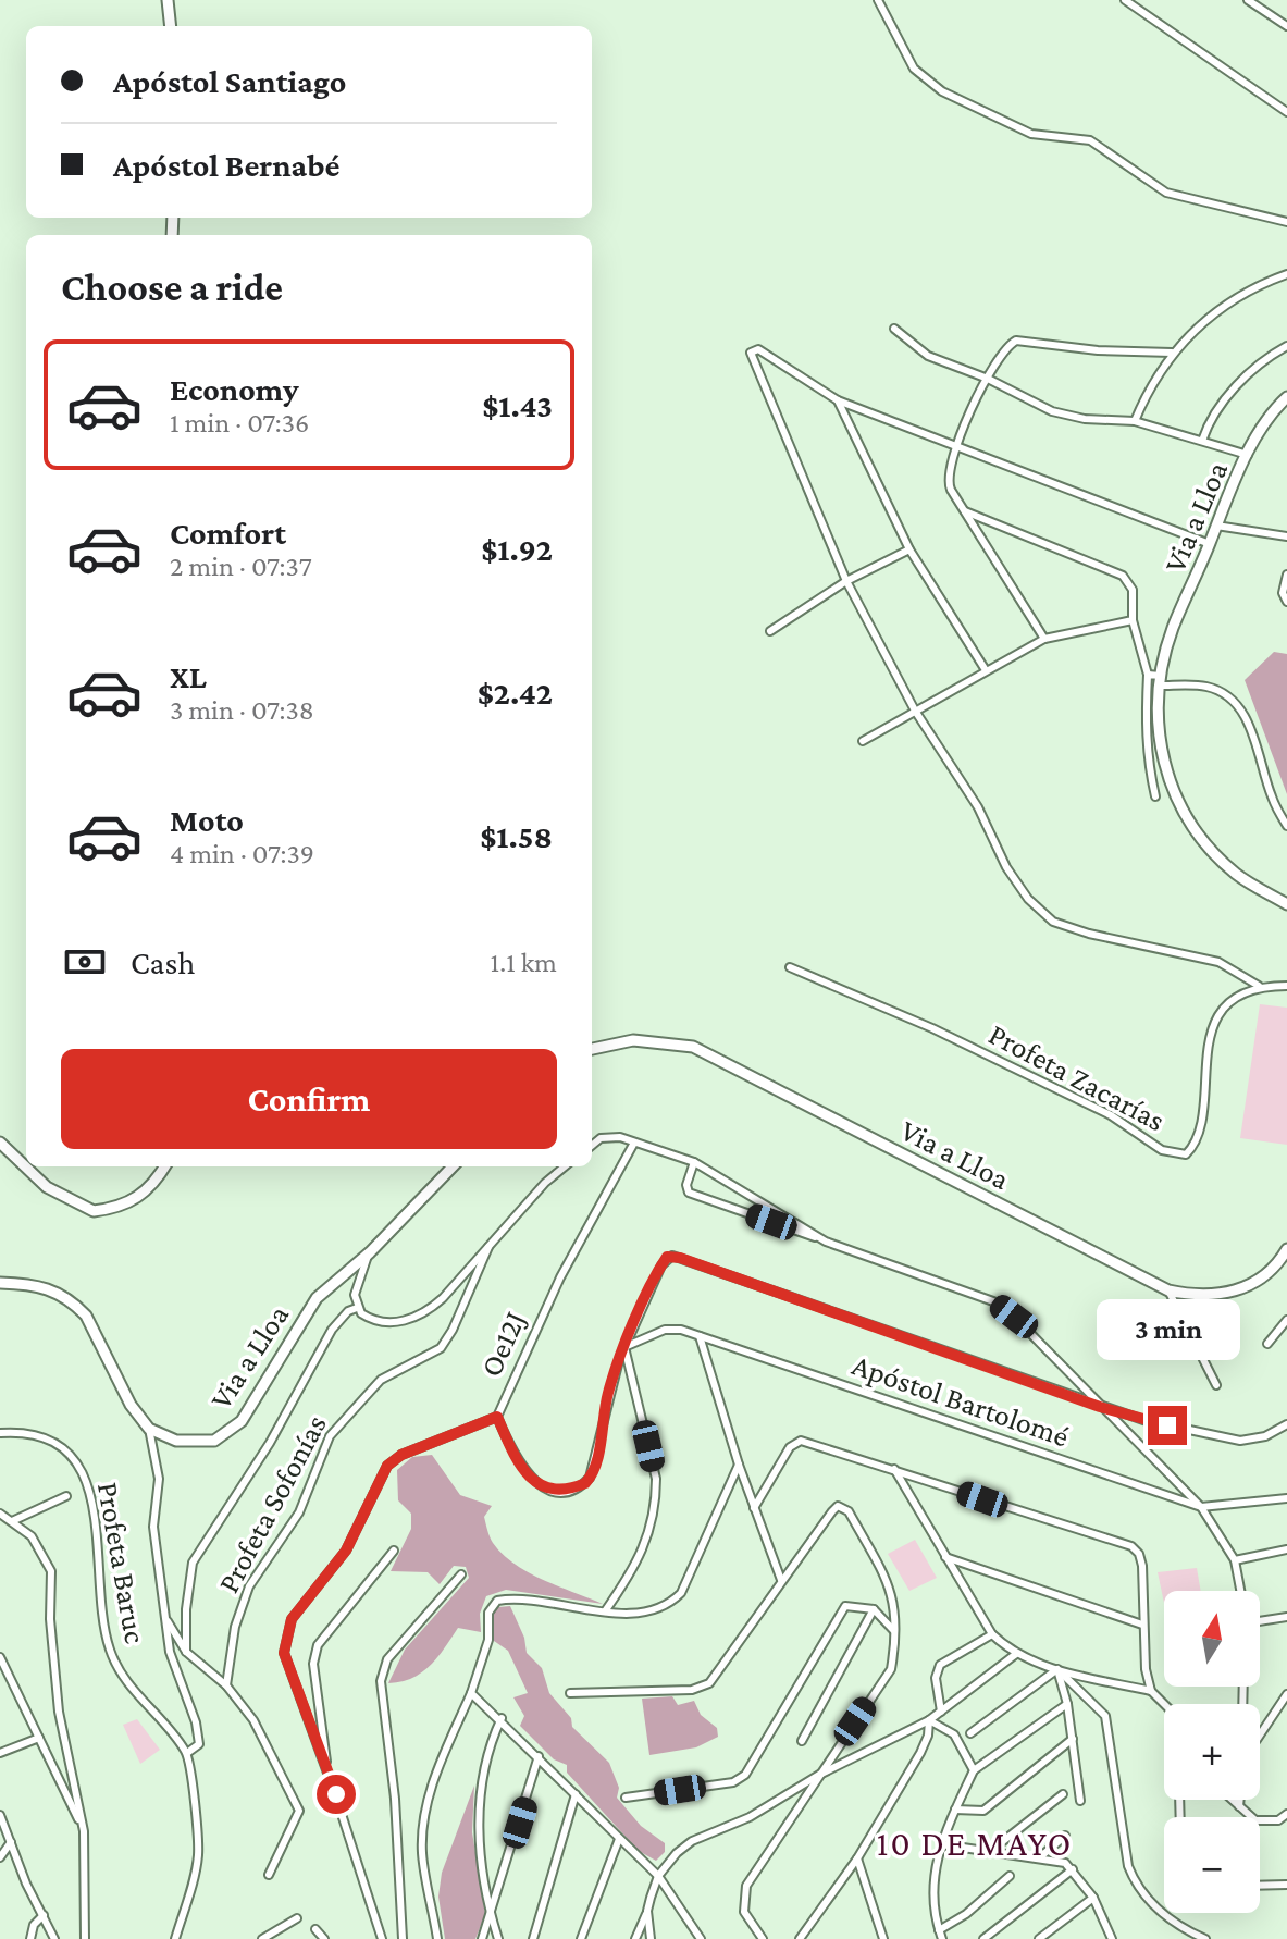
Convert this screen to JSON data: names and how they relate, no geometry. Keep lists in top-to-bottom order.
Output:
{
  "streets": {
    "street": [
      "Via a Lloa",
      "Profeta Zacarías",
      "Oe12J",
      "Apóstol Bartolomé",
      "Profeta Sofonías",
      "Profeta Baruc"
    ]
  },
  "crossings": [
    ["Oe12J", "Apóstol Bartolomé"]
  ],
  "districts": ["10 DE MAYO"],
  "north": "top",
  "page": {
    "banner": ["Apóstol Santiago", "Apóstol Bernabé"],
    "heading": "Choose a ride",
    "list": [
      {
        "name": "Economy",
        "note": "1 min · 07:36",
        "value": "$1.43"
      },
      {
        "name": "Comfort",
        "note": "2 min · 07:37",
        "value": "$1.92"
      },
      {
        "name": "XL",
        "note": "3 min · 07:38",
        "value": "$2.42"
      },
      {
        "name": "Moto",
        "note": "4 min · 07:39",
        "value": "$1.58"
      }
    ],
    "pay": ["Cash", "1.1 km"],
    "buttons": "Confirm",
    "bubble": "3 min",
    "map_buttons": ["+", "−"]
  }
}
